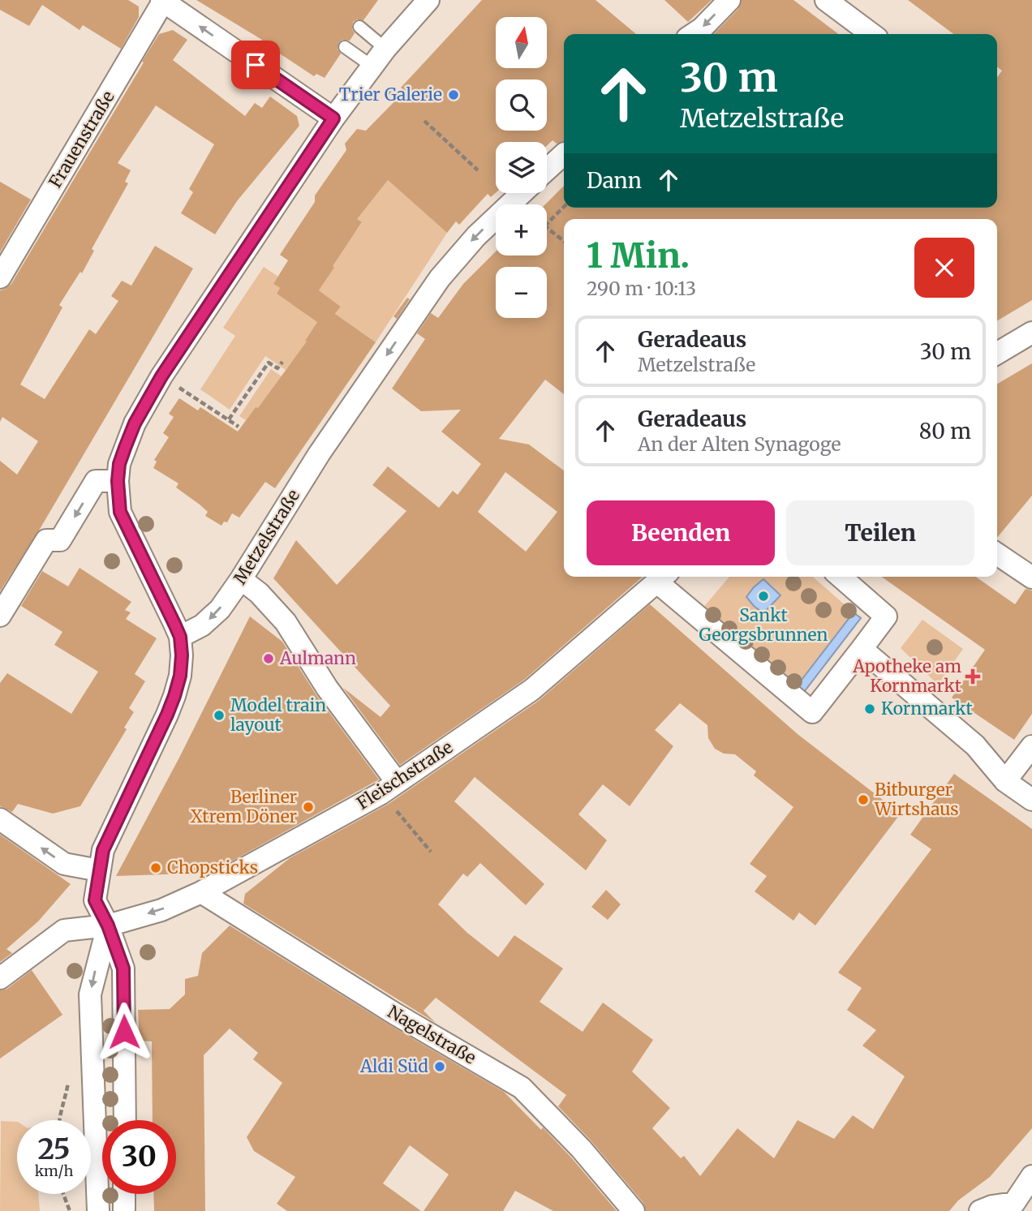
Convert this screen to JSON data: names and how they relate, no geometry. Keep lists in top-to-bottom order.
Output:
{
  "streets": {
    "street": [
      "Frauenstraße",
      "Metzelstraße",
      "Fleischstraße",
      "Nagelstraße"
    ]
  },
  "crossings": [
    ["Fleischstraße", "Nagelstraße"]
  ],
  "places": {
    "other": [
      "Trier Galerie",
      "Sankt Georgsbrunnen",
      "Aulmann",
      "Kornmarkt",
      "Model train layout",
      "Bitburger Wirtshaus",
      "Berliner Xtrem Döner",
      "Chopsticks",
      "Aldi Süd"
    ],
    "health": ["Apotheke am Kornmarkt"]
  },
  "north": "top",
  "page": {
    "map_buttons": ["+", "−"],
    "turn": ["30 m", "Metzelstraße"],
    "then": "Dann",
    "heading": ["1 Min.", "290 m · 10:13"],
    "list": [
      {
        "name": "Geradeaus",
        "note": "Metzelstraße",
        "value": "30 m"
      },
      {
        "name": "Geradeaus",
        "note": "An der Alten Synagoge",
        "value": "80 m"
      }
    ],
    "buttons": ["Beenden", "Teilen"],
    "speed": "25 km/h",
    "limit": "30"
  }
}
